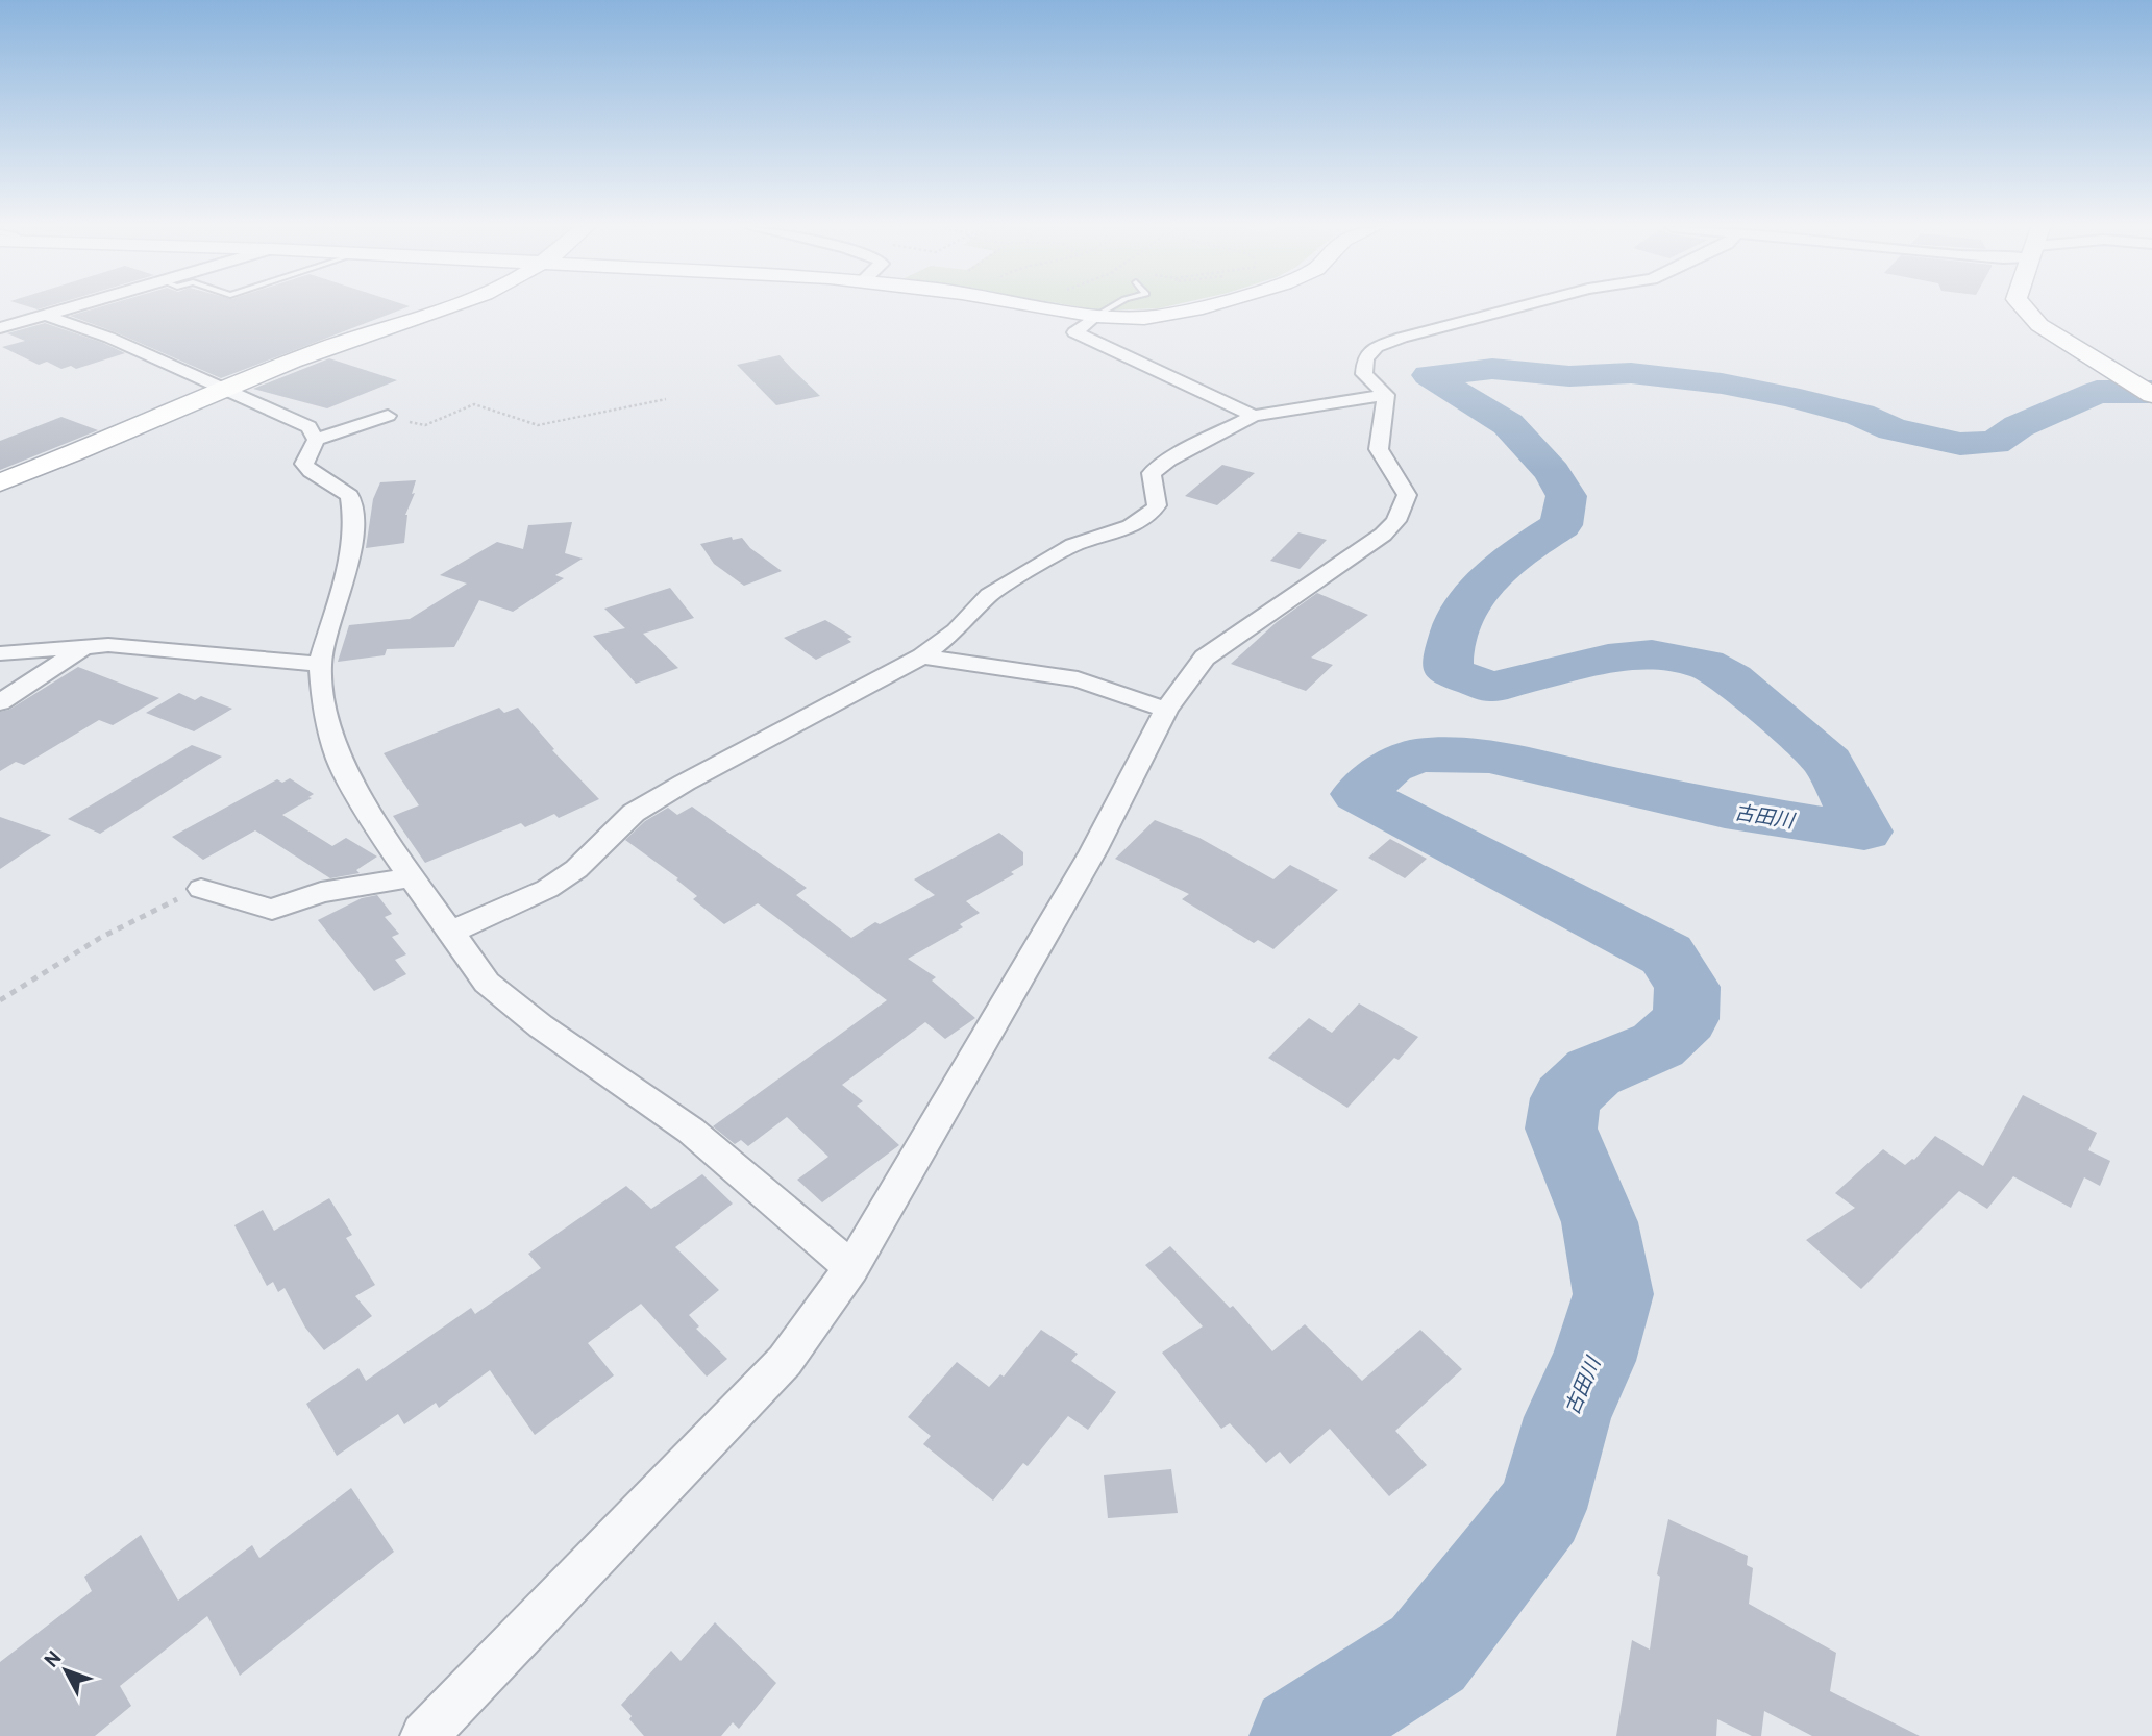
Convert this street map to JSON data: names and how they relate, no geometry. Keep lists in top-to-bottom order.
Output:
{
  "water": ["古田川"],
  "north": "top left"
}
